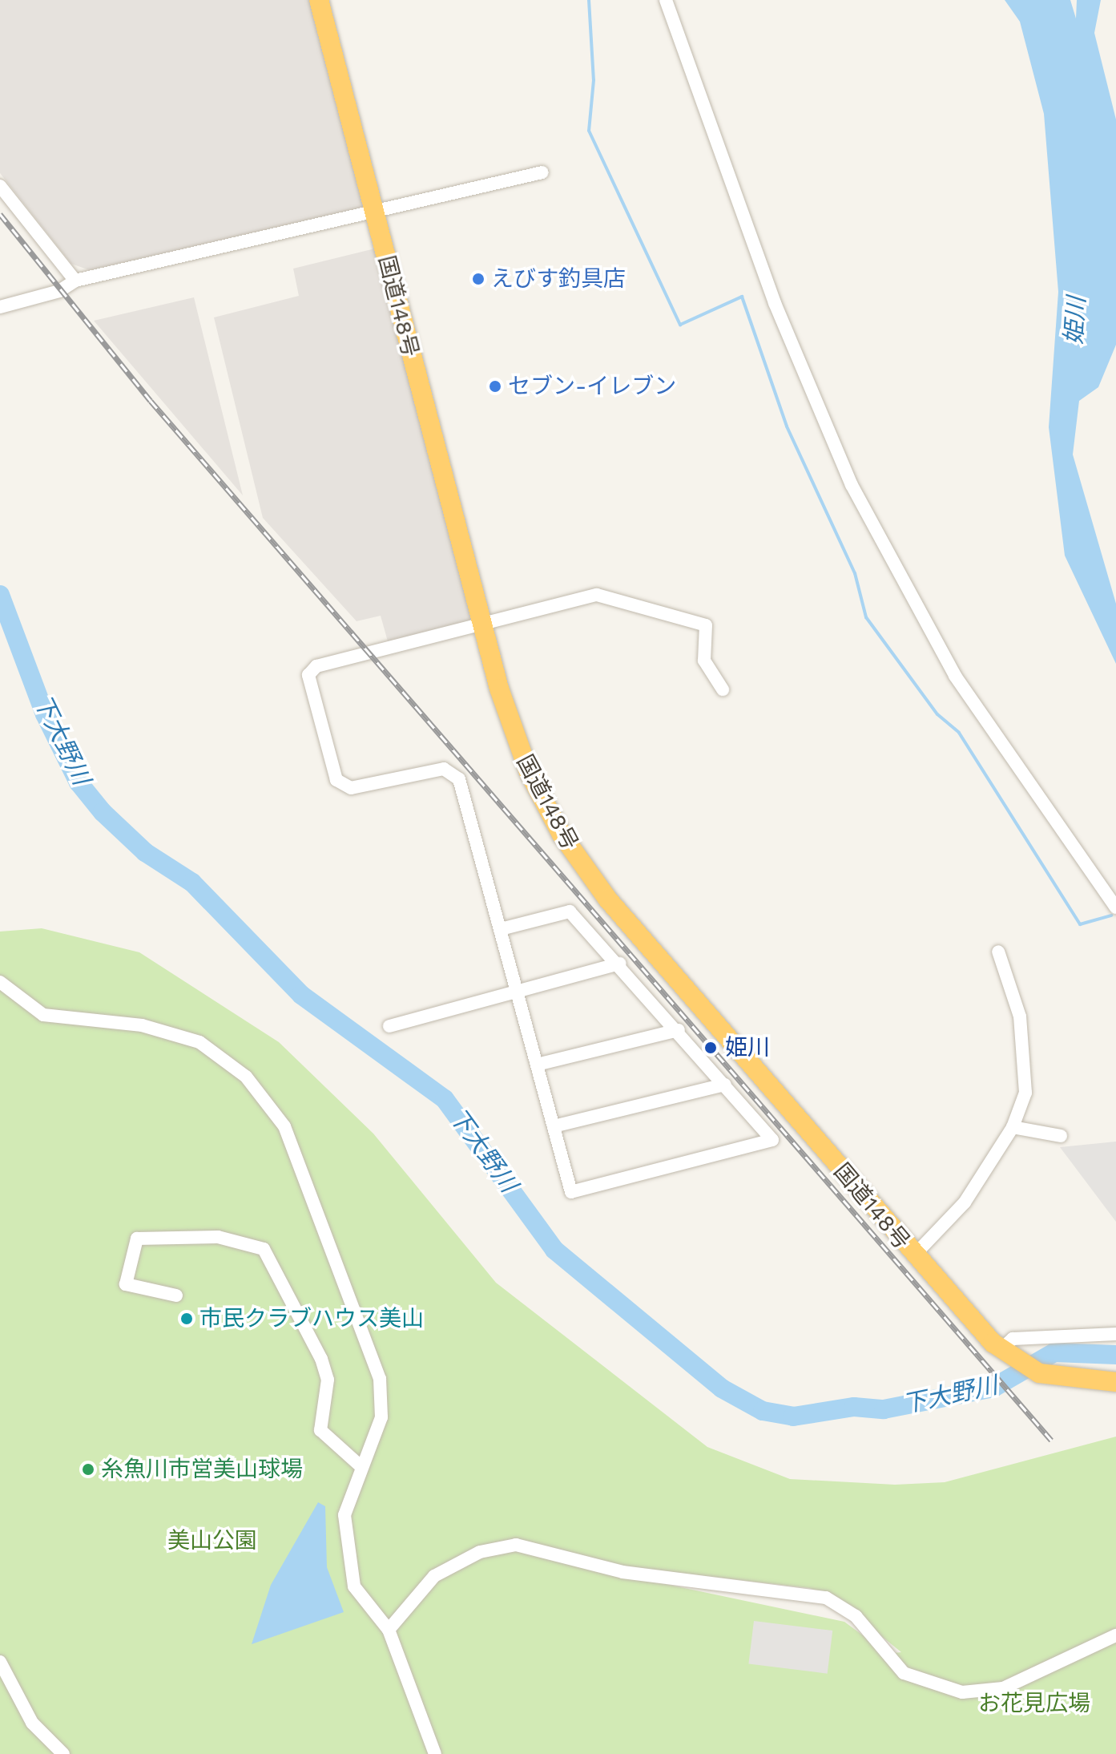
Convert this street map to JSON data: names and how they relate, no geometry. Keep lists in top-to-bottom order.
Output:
{
  "streets": {
    "highway": ["国道148号"]
  },
  "water": ["姫川", "下大野川"],
  "parks": ["美山公園", "お花見広場"],
  "places": [
    "えびす釣具店",
    "セブン-イレブン",
    "姫川",
    "市民クラブハウス美山",
    "糸魚川市営美山球場"
  ]
}
